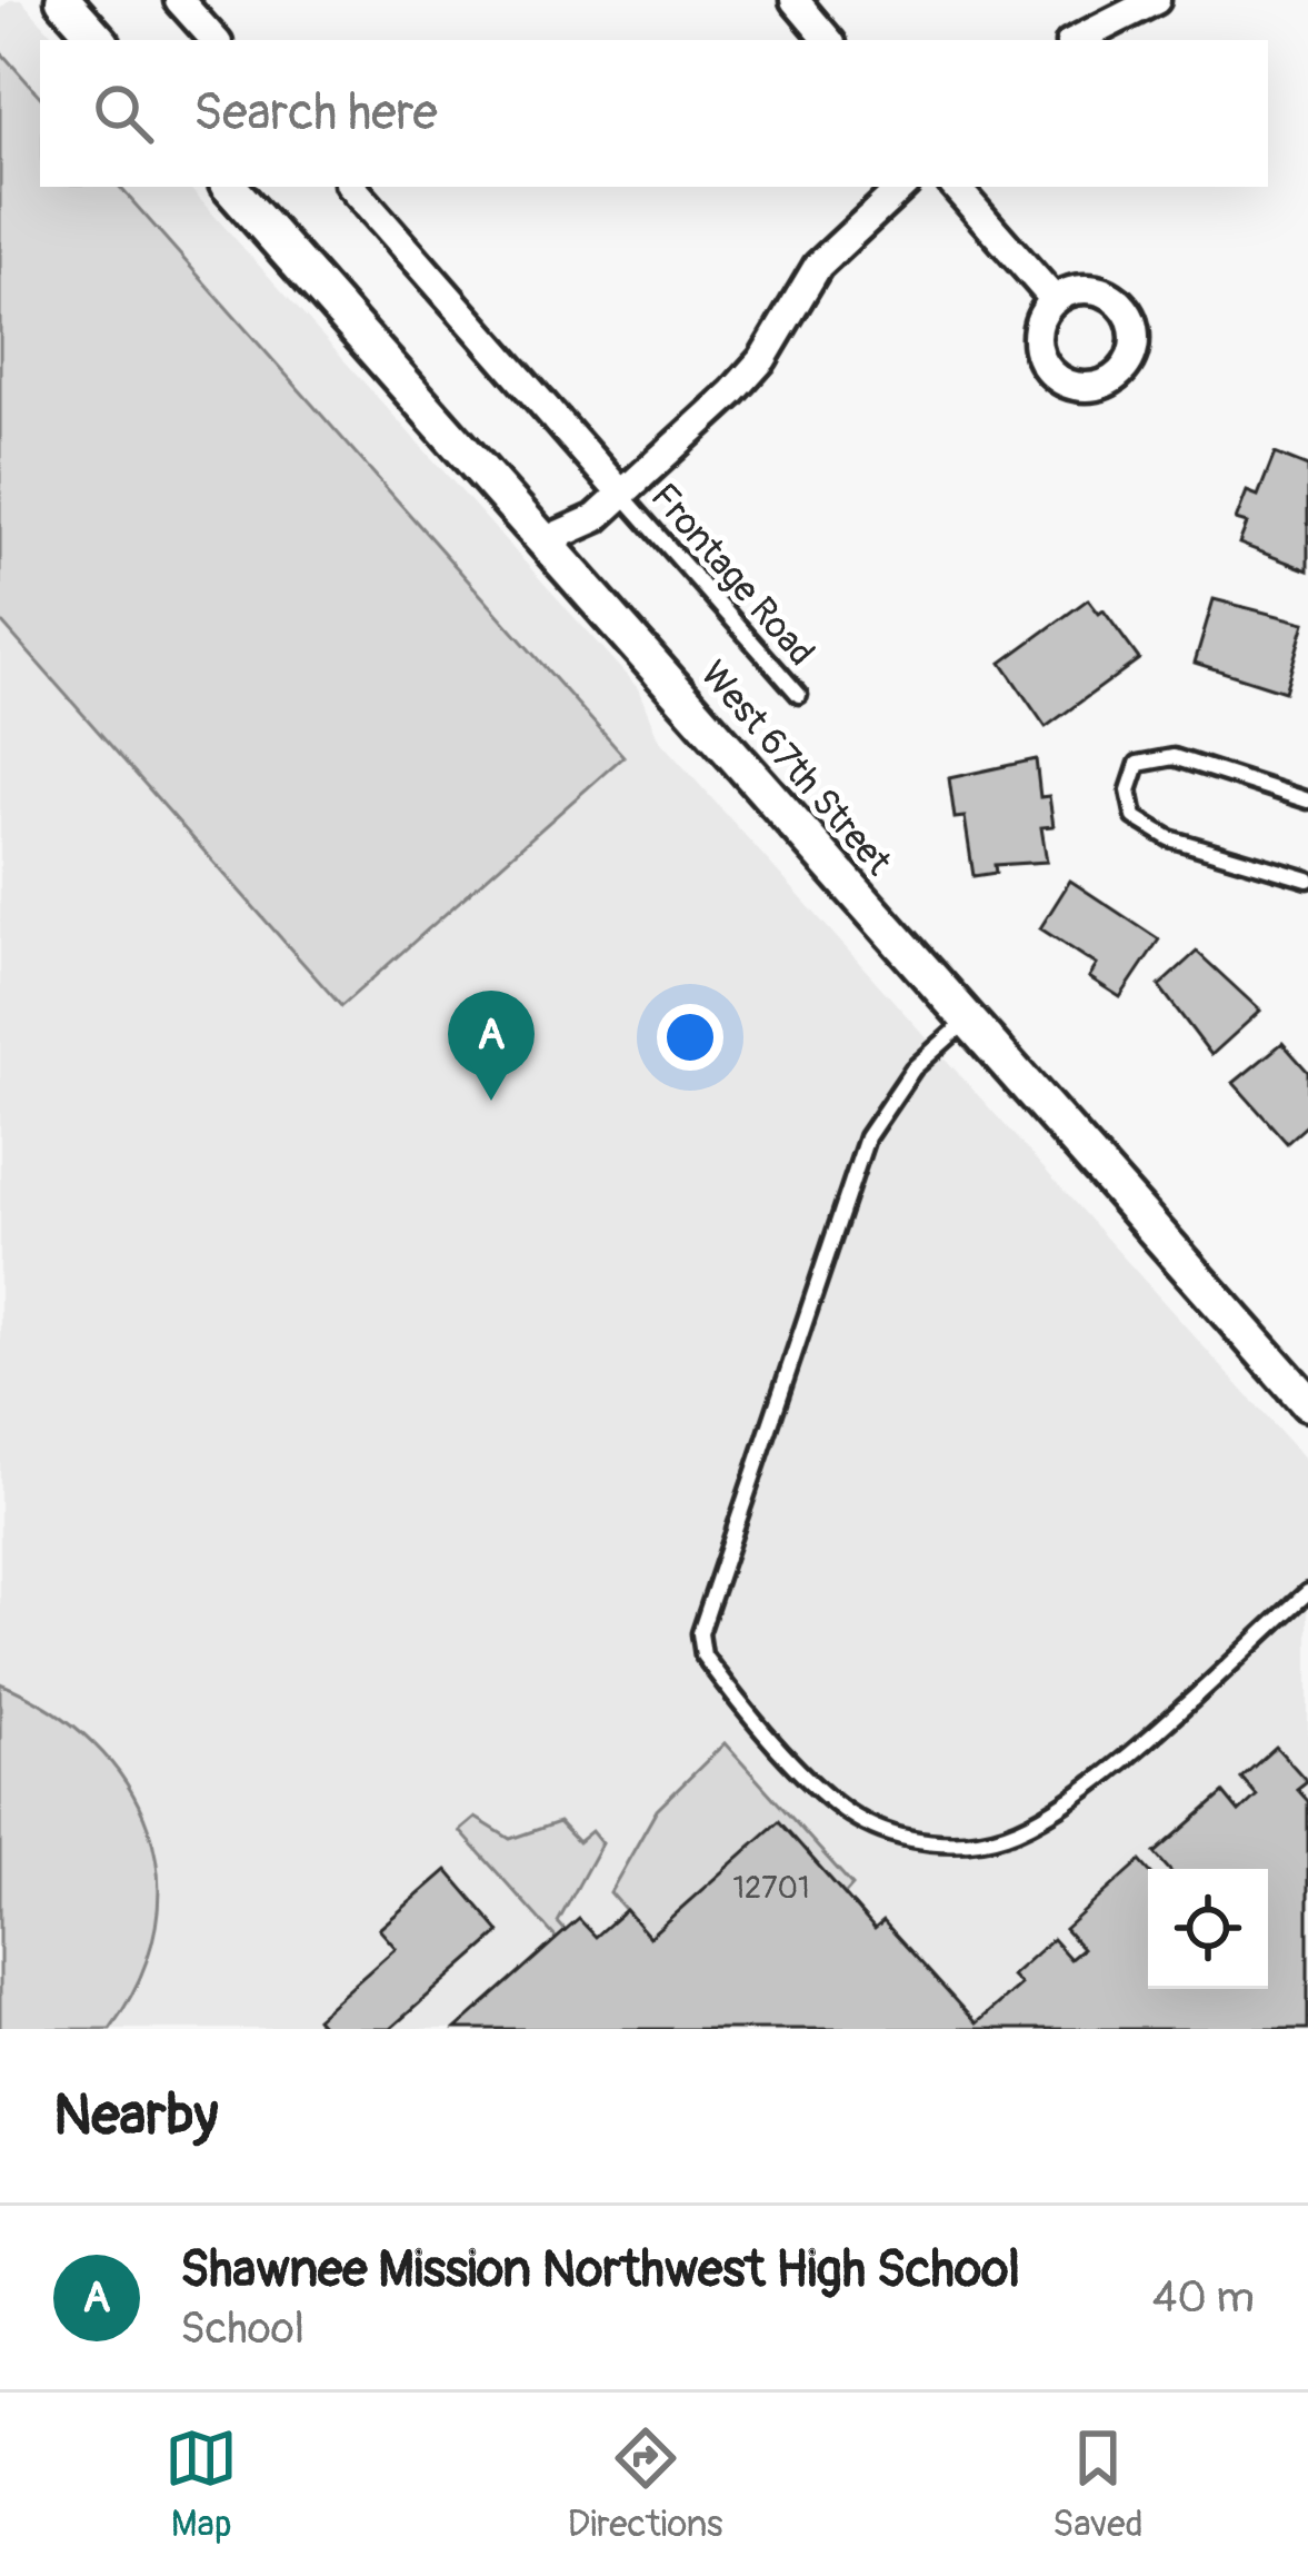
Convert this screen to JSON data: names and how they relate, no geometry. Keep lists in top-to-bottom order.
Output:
{
  "streets": {
    "street": ["West 67th Street"],
    "lane": ["Frontage Road"]
  },
  "house_numbers": ["12701"],
  "page": {
    "search": "Search here",
    "pins": "A",
    "heading": "Nearby",
    "list": [
      {
        "mark": "A",
        "name": "Shawnee Mission Northwest High School",
        "note": "School",
        "value": "40 m"
      }
    ],
    "nav": ["Map", "Directions", "Saved"]
  }
}
